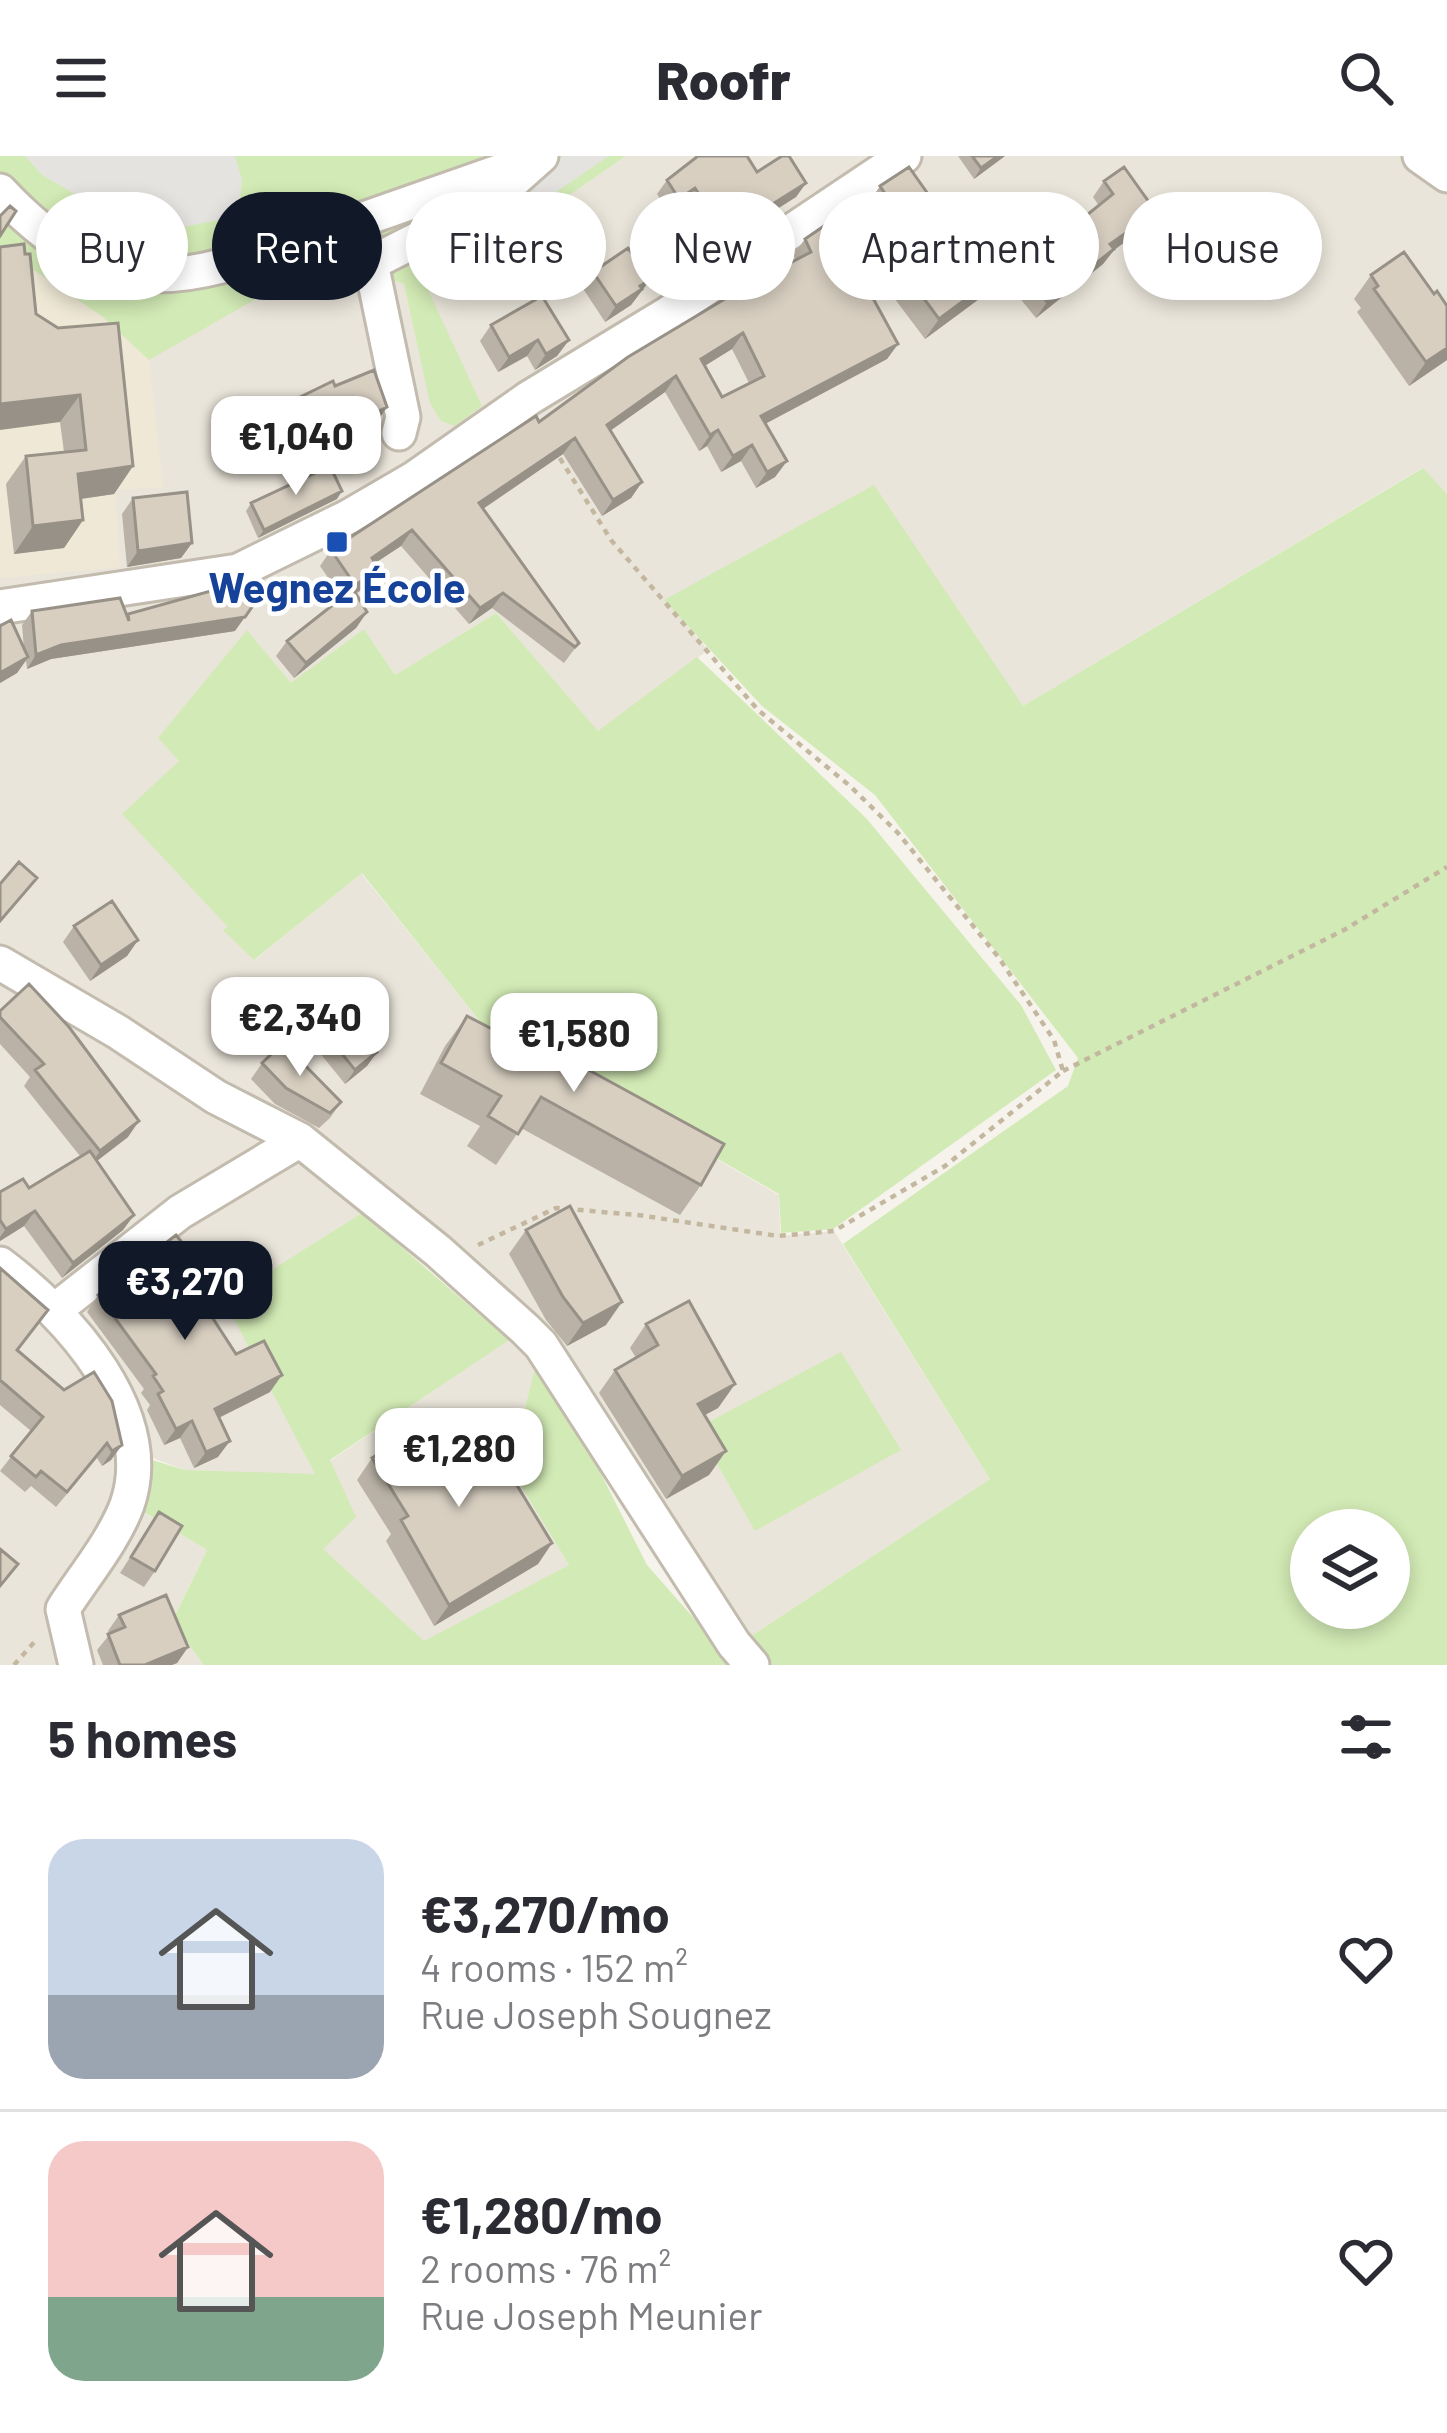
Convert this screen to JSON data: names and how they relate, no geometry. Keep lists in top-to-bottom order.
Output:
{
  "places": {
    "transit": ["Wegnez École"]
  },
  "page": {
    "header": "Roofr",
    "chip": [
      "Buy",
      "Rent",
      "Filters",
      "New",
      "Apartment",
      "House"
    ],
    "price": [
      "€1,040",
      "€2,340",
      "€1,580",
      "€3,270",
      "€1,280"
    ],
    "heading": "5 homes",
    "list": [
      {
        "name": "€3,270/mo",
        "note": "4 rooms · 152 m² · Rue Joseph Sougnez"
      },
      {
        "name": "€1,280/mo",
        "note": "2 rooms · 76 m² · Rue Joseph Meunier"
      }
    ]
  }
}
